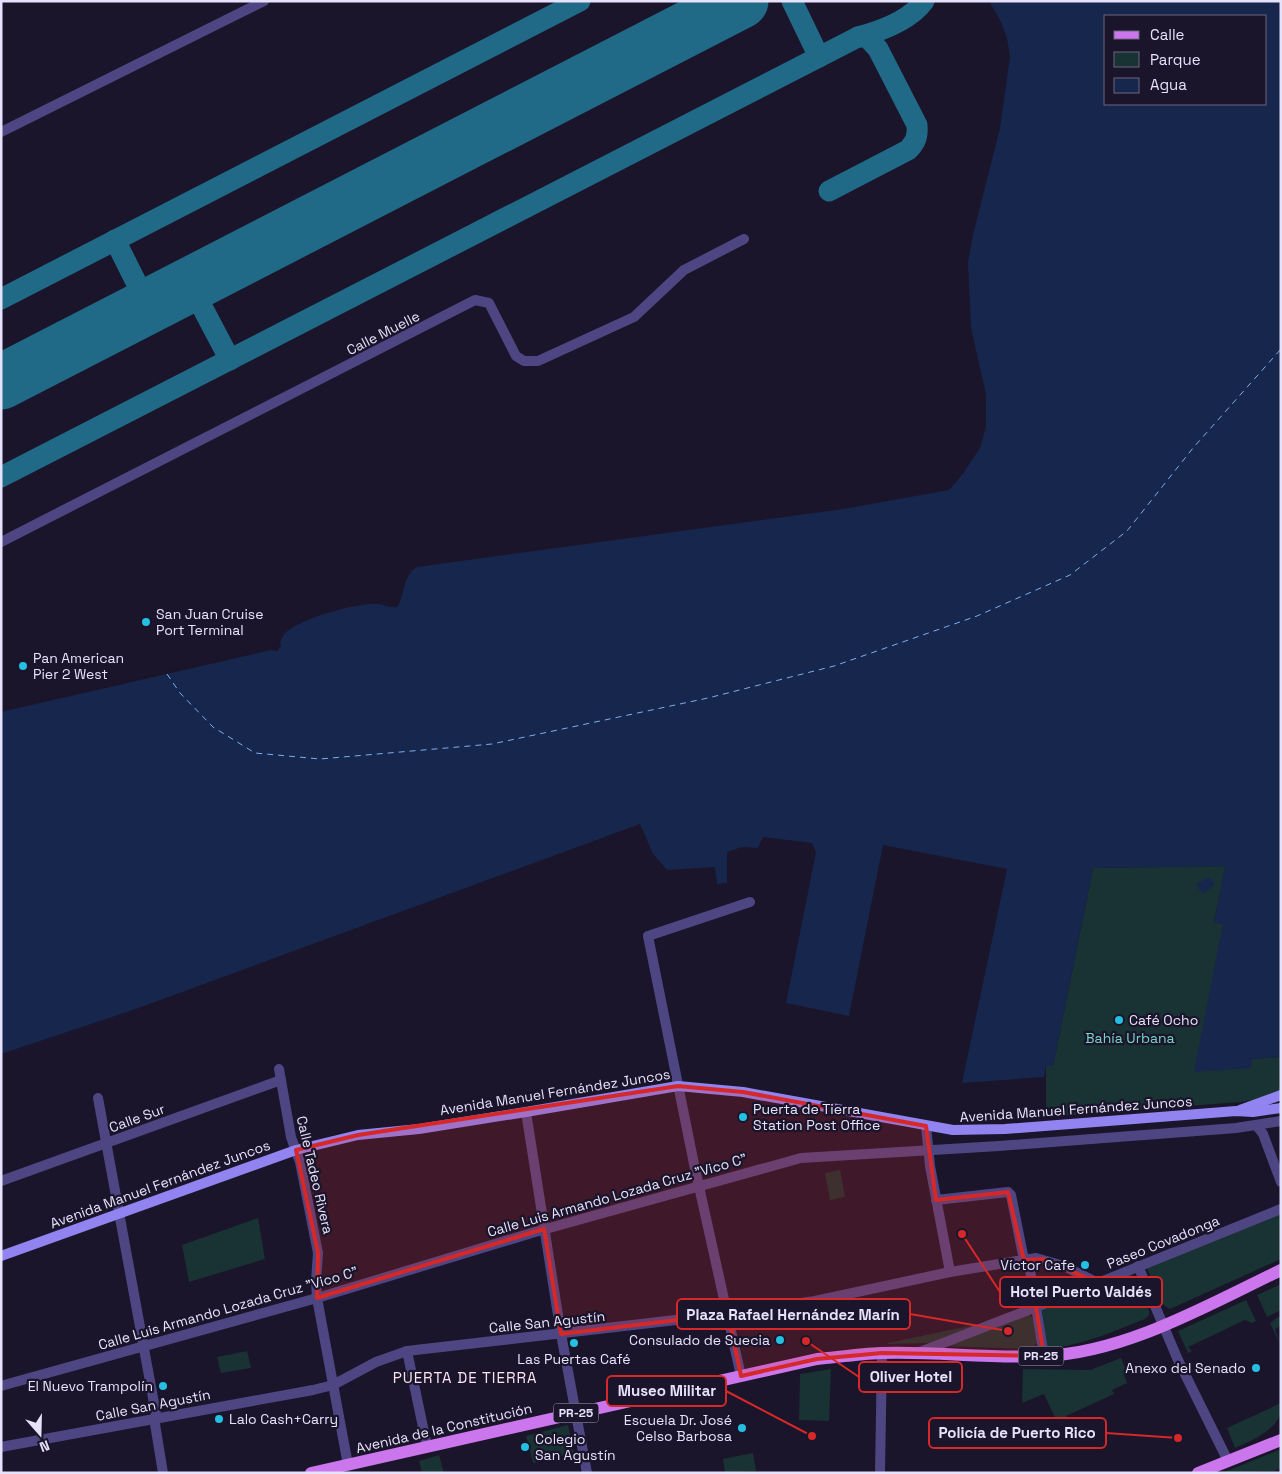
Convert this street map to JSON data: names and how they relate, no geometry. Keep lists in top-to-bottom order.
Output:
{
  "streets": {
    "main road": ["Avenida Manuel Fernández Juncos", "PR-25", "Avenida de la Constitución"],
    "street": [
      "Calle Muelle",
      "Calle Sur",
      "Calle Tadeo Rivera",
      "Calle Luis Armando Lozada Cruz \"Vico C\"",
      "Paseo Covadonga",
      "Calle San Agustín"
    ]
  },
  "crossings": [
    ["Avenida Manuel Fernández Juncos", "Calle Tadeo Rivera"],
    ["Calle Sur", "Calle Tadeo Rivera"],
    ["Calle Tadeo Rivera", "Calle Luis Armando Lozada Cruz \"Vico C\""],
    ["Calle Tadeo Rivera", "Calle San Agustín"],
    ["Calle Tadeo Rivera", "Avenida de la Constitución"],
    ["Paseo Covadonga", "Calle San Agustín"],
    ["Paseo Covadonga", "Avenida de la Constitución"]
  ],
  "districts": ["PUERTA DE TIERRA"],
  "parks": ["Bahía Urbana"],
  "places": [
    "San Juan Cruise Port Terminal",
    "Pan American Pier 2 West",
    "Café Ocho",
    "Puerta de Tierra Station Post Office",
    "Hotel Puerto Valdés",
    "Víctor Cafe",
    "Plaza Rafael Hernández Marín",
    "Consulado de Suecia",
    "Oliver Hotel",
    "Las Puertas Café",
    "Anexo del Senado",
    "El Nuevo Trampolín",
    "Lalo Cash+Carry",
    "Escuela Dr. José Celso Barbosa",
    "Museo Militar",
    "Policía de Puerto Rico",
    "Colegio San Agustín"
  ],
  "legend": ["Calle", "Parque", "Agua"],
  "north": "bottom"
}
